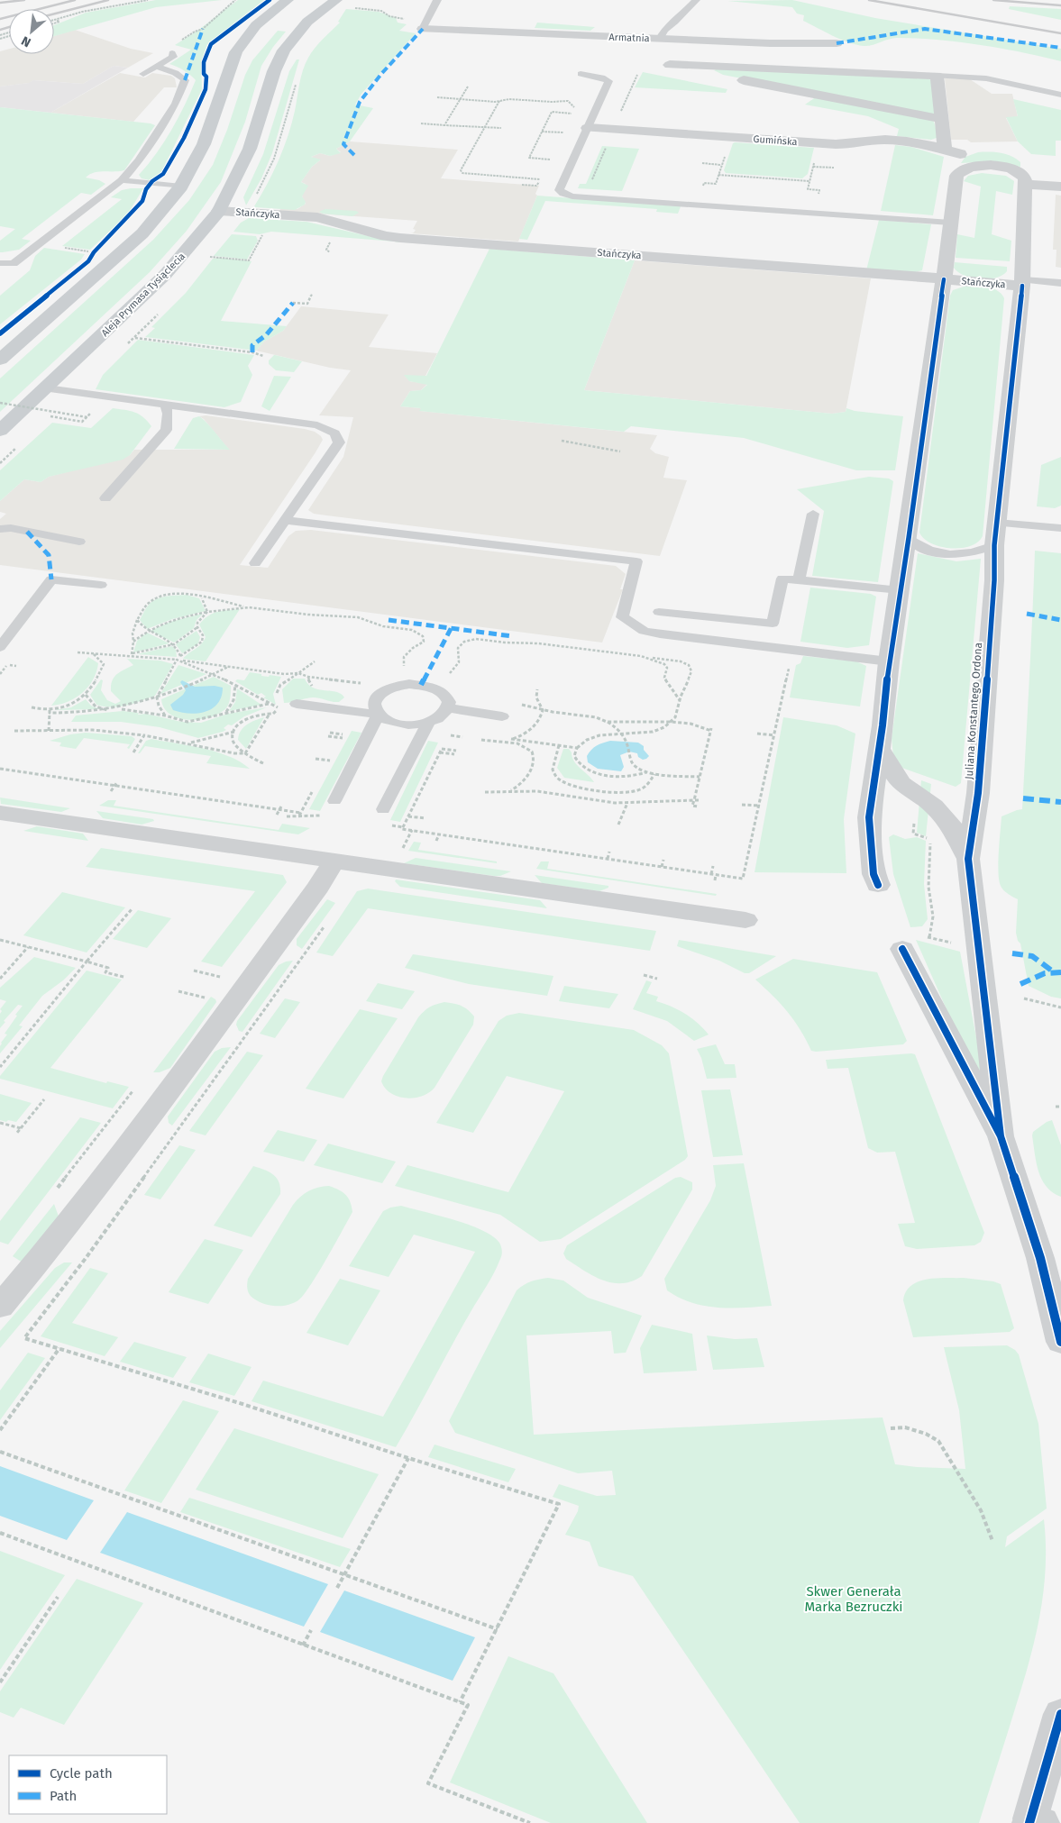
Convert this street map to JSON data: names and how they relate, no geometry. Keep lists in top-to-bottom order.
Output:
{
  "streets": {
    "main road": ["Aleja Prymasa Tysiąclecia"],
    "street": [
      "Armatnia",
      "Gumińska",
      "Stańczyka",
      "Juliana Konstantego Ordona"
    ]
  },
  "crossings": [
    ["Stańczyka", "Aleja Prymasa Tysiąclecia"],
    ["Stańczyka", "Juliana Konstantego Ordona"]
  ],
  "parks": ["Skwer Generała Marka Bezruczki"],
  "legend": ["Cycle path", "Path"],
  "north": "bottom left"
}
